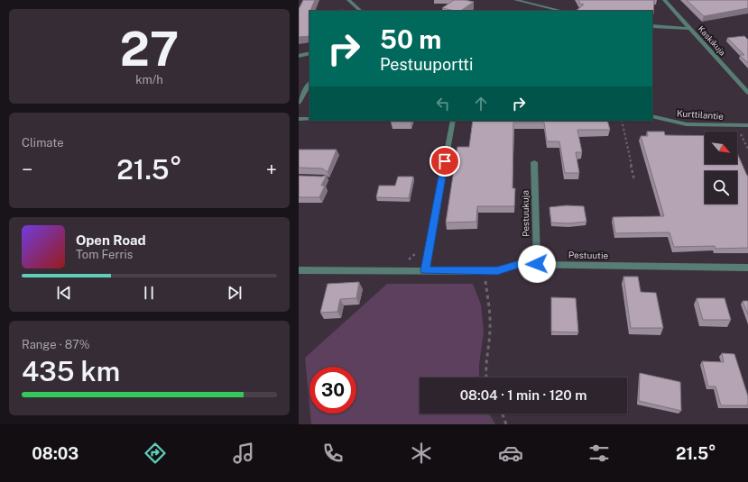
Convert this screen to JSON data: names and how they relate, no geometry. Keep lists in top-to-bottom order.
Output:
{
  "streets": {
    "street": [
      "Kaskikuja",
      "Kurttilantie",
      "Pestuukuja",
      "Pestuutie"
    ]
  },
  "crossings": [
    ["Pestuukuja", "Pestuutie"]
  ],
  "north": "bottom right",
  "page": {
    "tile": [
      ["27", "km/h"],
      "Climate",
      ["Range · 87%", "435 km"]
    ],
    "turn": ["50 m", "Pestuuportti"],
    "heat": ["−", "21.5°", "+"],
    "song": ["Open Road", "Tom Ferris"],
    "limit": "30",
    "trip": "08:04 · 1 min · 120 m",
    "tabs": ["08:03", "21.5°"]
  }
}
